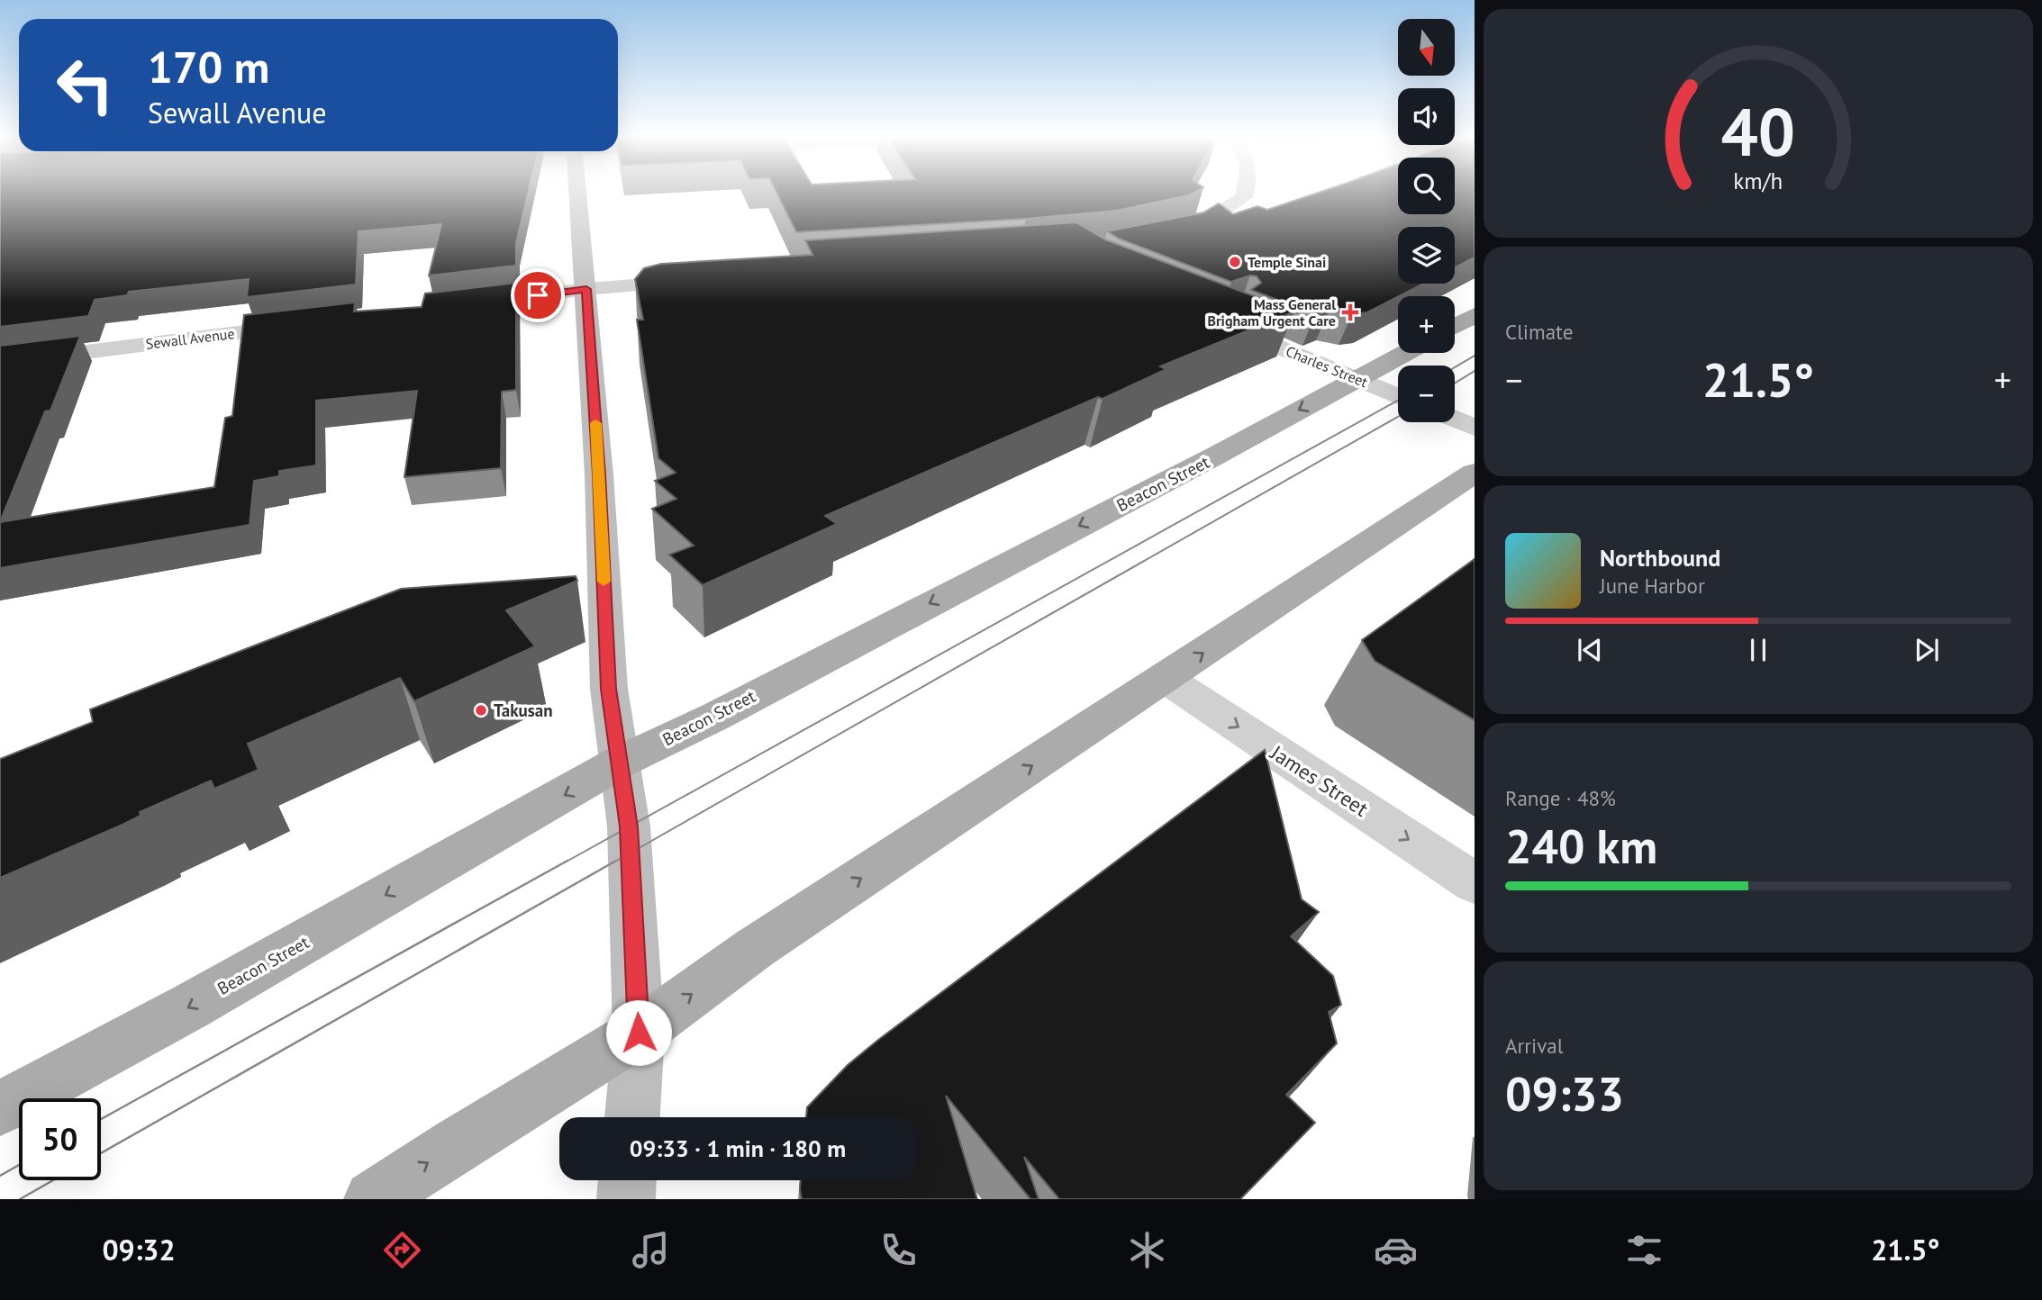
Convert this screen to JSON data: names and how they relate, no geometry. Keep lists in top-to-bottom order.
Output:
{
  "streets": {
    "main road": ["Beacon Street"],
    "street": ["Sewall Avenue", "Charles Street", "James Street"]
  },
  "crossings": [
    ["Charles Street", "Beacon Street"]
  ],
  "one_way": ["James Street"],
  "places": {
    "other": ["Temple Sinai", "Takusan"],
    "health": ["Mass General Brigham Urgent Care"]
  },
  "north": "bottom",
  "page": {
    "map_buttons": ["+", "−"],
    "turn": ["170 m", "Sewall Avenue"],
    "tile": [
      "Climate",
      ["Range · 48%", "240 km"],
      ["Arrival", "09:33"]
    ],
    "heat": ["−", "21.5°", "+"],
    "song": ["Northbound", "June Harbor"],
    "limit": "50",
    "trip": "09:33 · 1 min · 180 m",
    "tabs": ["09:32", "21.5°"],
    "gauge": ["40", "km/h"]
  }
}
